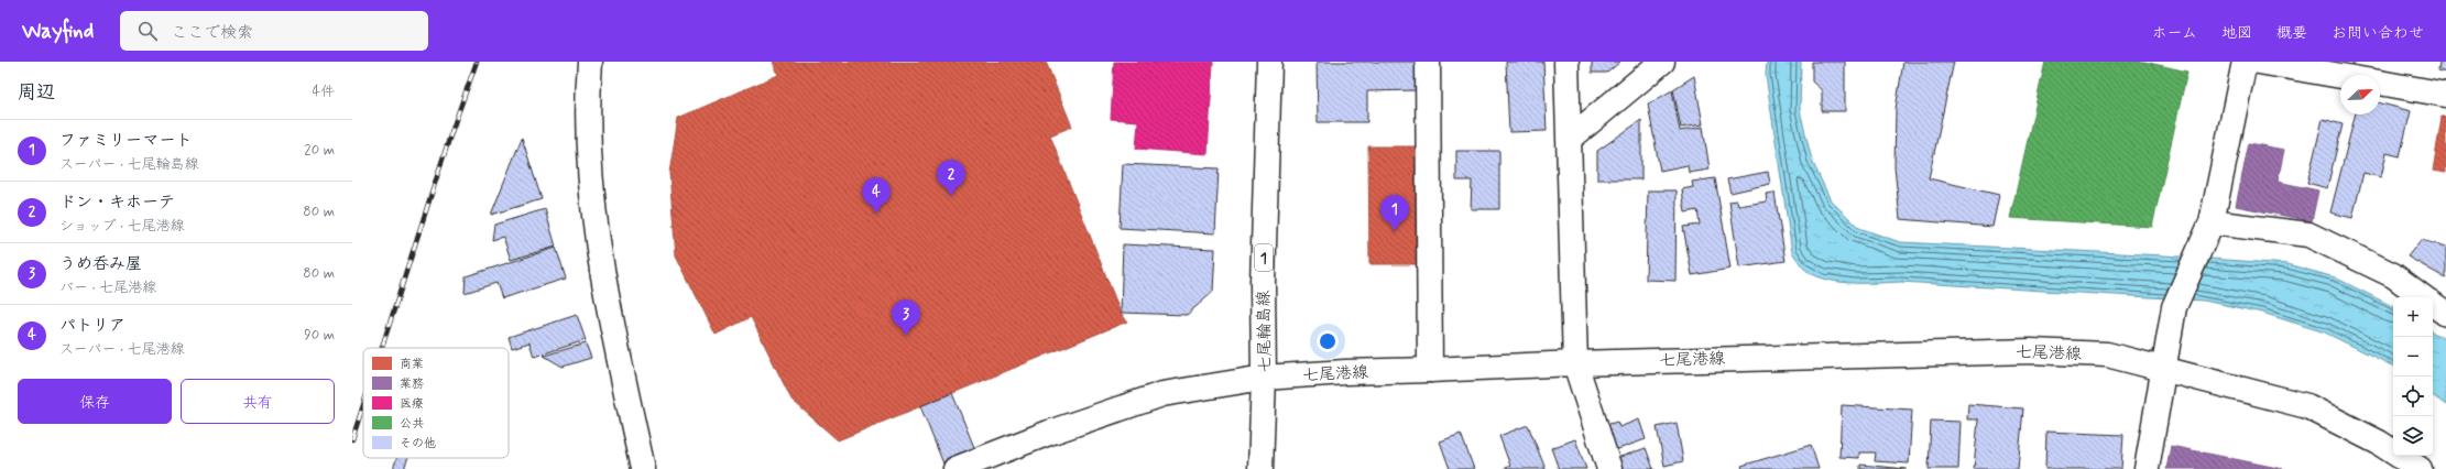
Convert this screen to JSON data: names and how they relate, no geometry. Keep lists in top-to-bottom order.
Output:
{
  "streets": {
    "street": ["1", "七尾輪島線", "七尾港線"]
  },
  "crossings": [
    ["七尾輪島線", "七尾港線"]
  ],
  "legend": [
    "商業",
    "業務",
    "医療",
    "公共",
    "その他"
  ],
  "north": "top right",
  "page": {
    "header": "Wayfind",
    "search": "ここで検索",
    "nav": [
      "ホーム",
      "地図",
      "概要",
      "お問い合わせ"
    ],
    "heading": ["周辺", "4件"],
    "list": [
      {
        "mark": "1",
        "name": "ファミリーマート",
        "note": "スーパー · 七尾輪島線",
        "value": "20 m"
      },
      {
        "mark": "2",
        "name": "ドン・キホーテ",
        "note": "ショップ · 七尾港線",
        "value": "80 m"
      },
      {
        "mark": "3",
        "name": "うめ呑み屋",
        "note": "バー · 七尾港線",
        "value": "80 m"
      },
      {
        "mark": "4",
        "name": "パトリア",
        "note": "スーパー · 七尾港線",
        "value": "90 m"
      }
    ],
    "pins": [
      "2",
      "4",
      "1",
      "3"
    ],
    "map_buttons": ["+", "−"],
    "buttons": ["保存", "共有"]
  }
}
